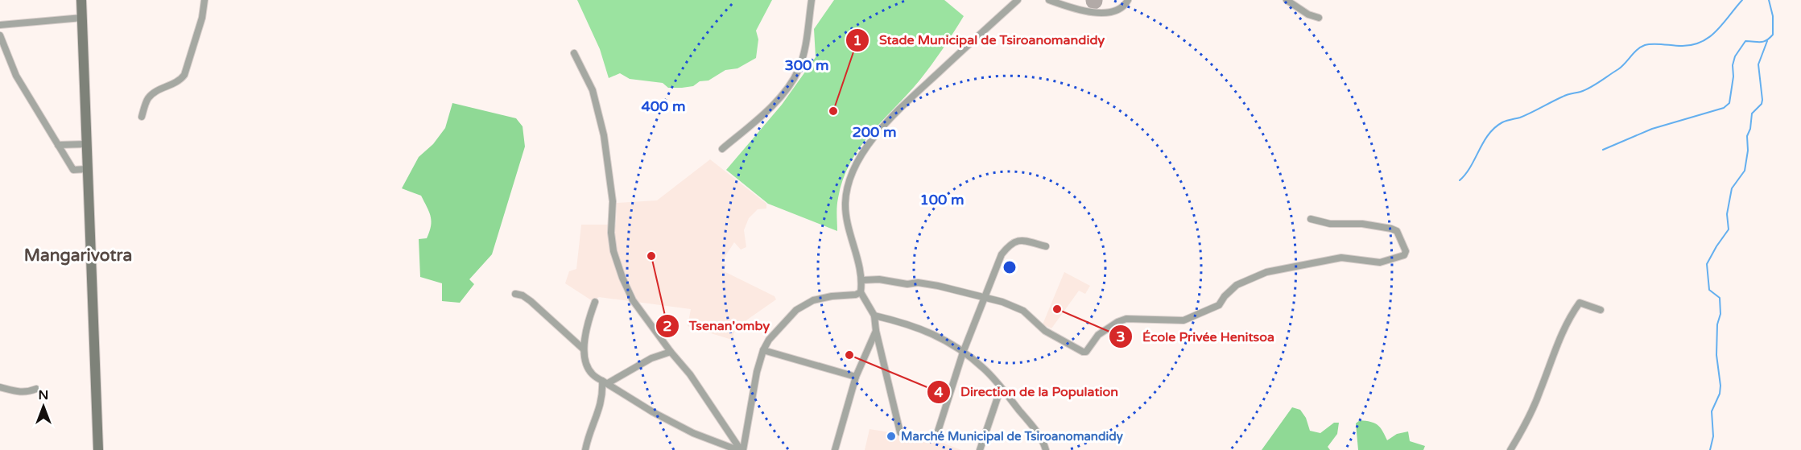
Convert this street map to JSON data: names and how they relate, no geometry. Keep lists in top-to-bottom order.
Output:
{
  "districts": ["Mangarivotra"],
  "places": [
    "Stade Municipal de Tsiroanomandidy",
    "Tsenan'omby",
    "École Privée Henitsoa",
    "Direction de la Population",
    "Marché Municipal de Tsiroanomandidy"
  ],
  "north": "top",
  "rings": [
    "300 m",
    "400 m",
    "200 m",
    "100 m"
  ]
}
